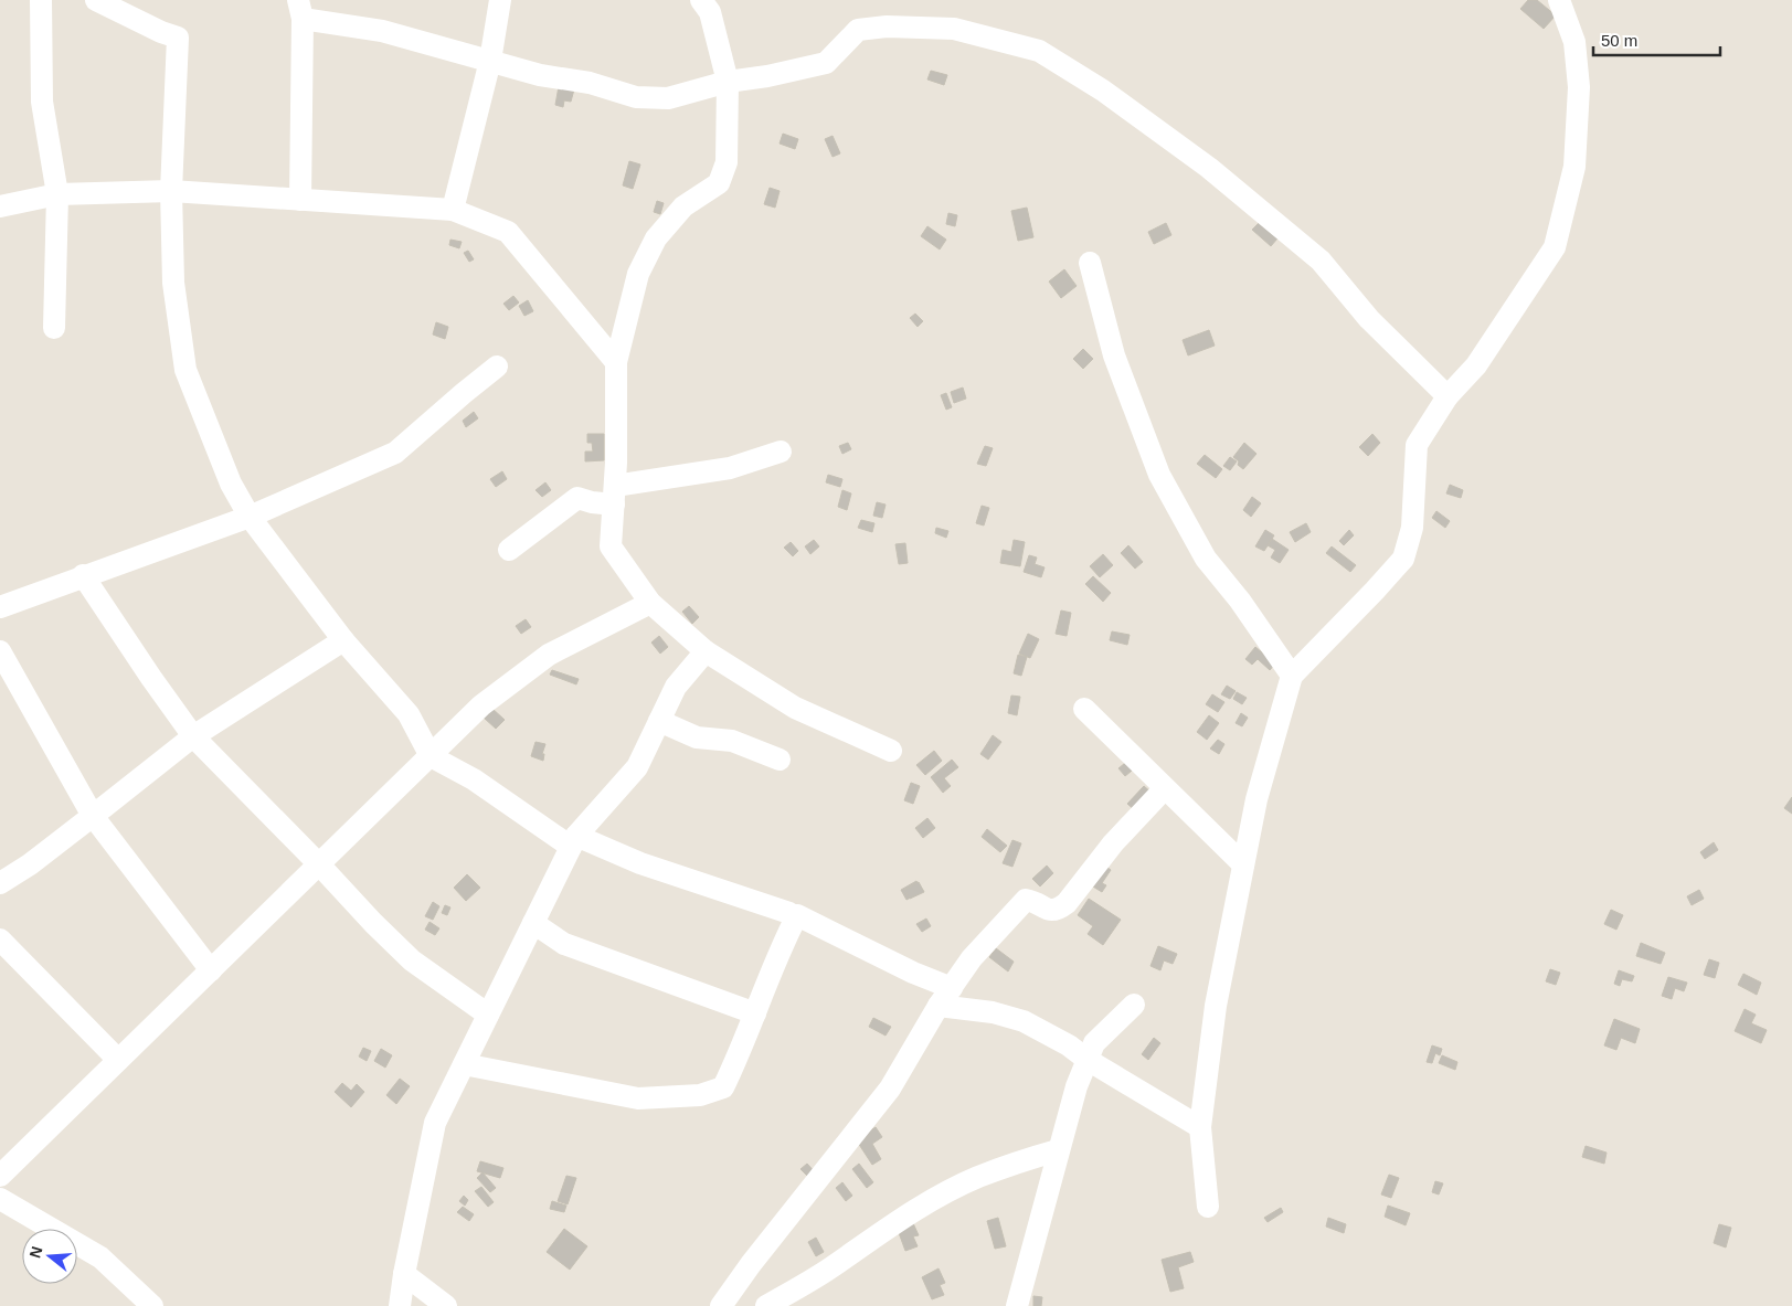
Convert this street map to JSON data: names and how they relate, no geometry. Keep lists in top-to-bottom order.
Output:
{
  "scale_bar": "50 m",
  "north": "left"
}
